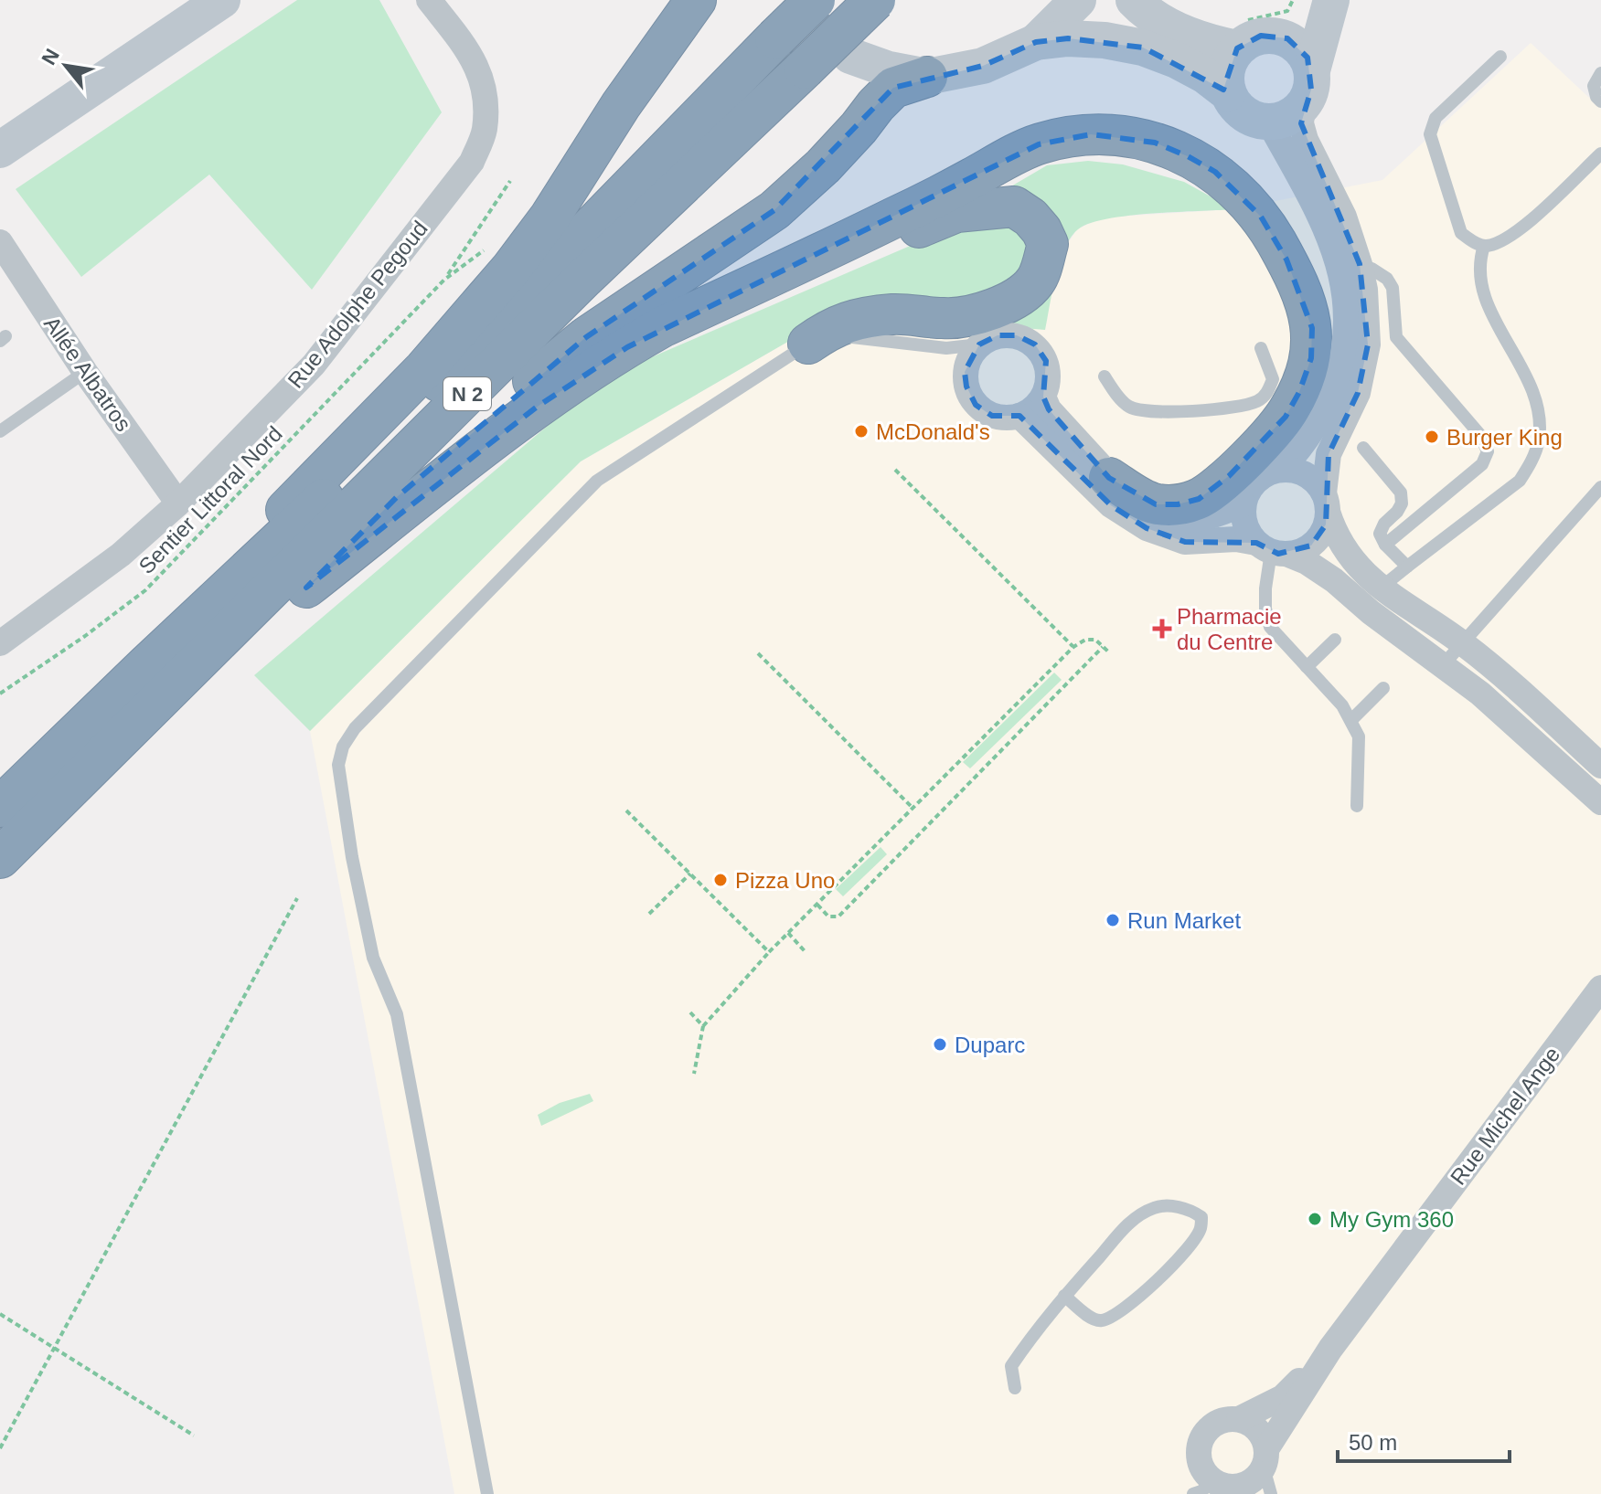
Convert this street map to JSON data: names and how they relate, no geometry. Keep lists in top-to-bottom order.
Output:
{
  "streets": {
    "highway": ["N 2"],
    "street": ["Rue Adolphe Pegoud", "Allée Albatros", "Rue Michel Ange"],
    "path": ["Sentier Littoral Nord"]
  },
  "crossings": [
    ["Rue Adolphe Pegoud", "Allée Albatros"]
  ],
  "places": {
    "other": [
      "McDonald's",
      "Burger King",
      "Pizza Uno",
      "Run Market",
      "Duparc",
      "My Gym 360"
    ],
    "health": ["Pharmacie du Centre"]
  },
  "scale_bar": "50 m",
  "north": "top left"
}
